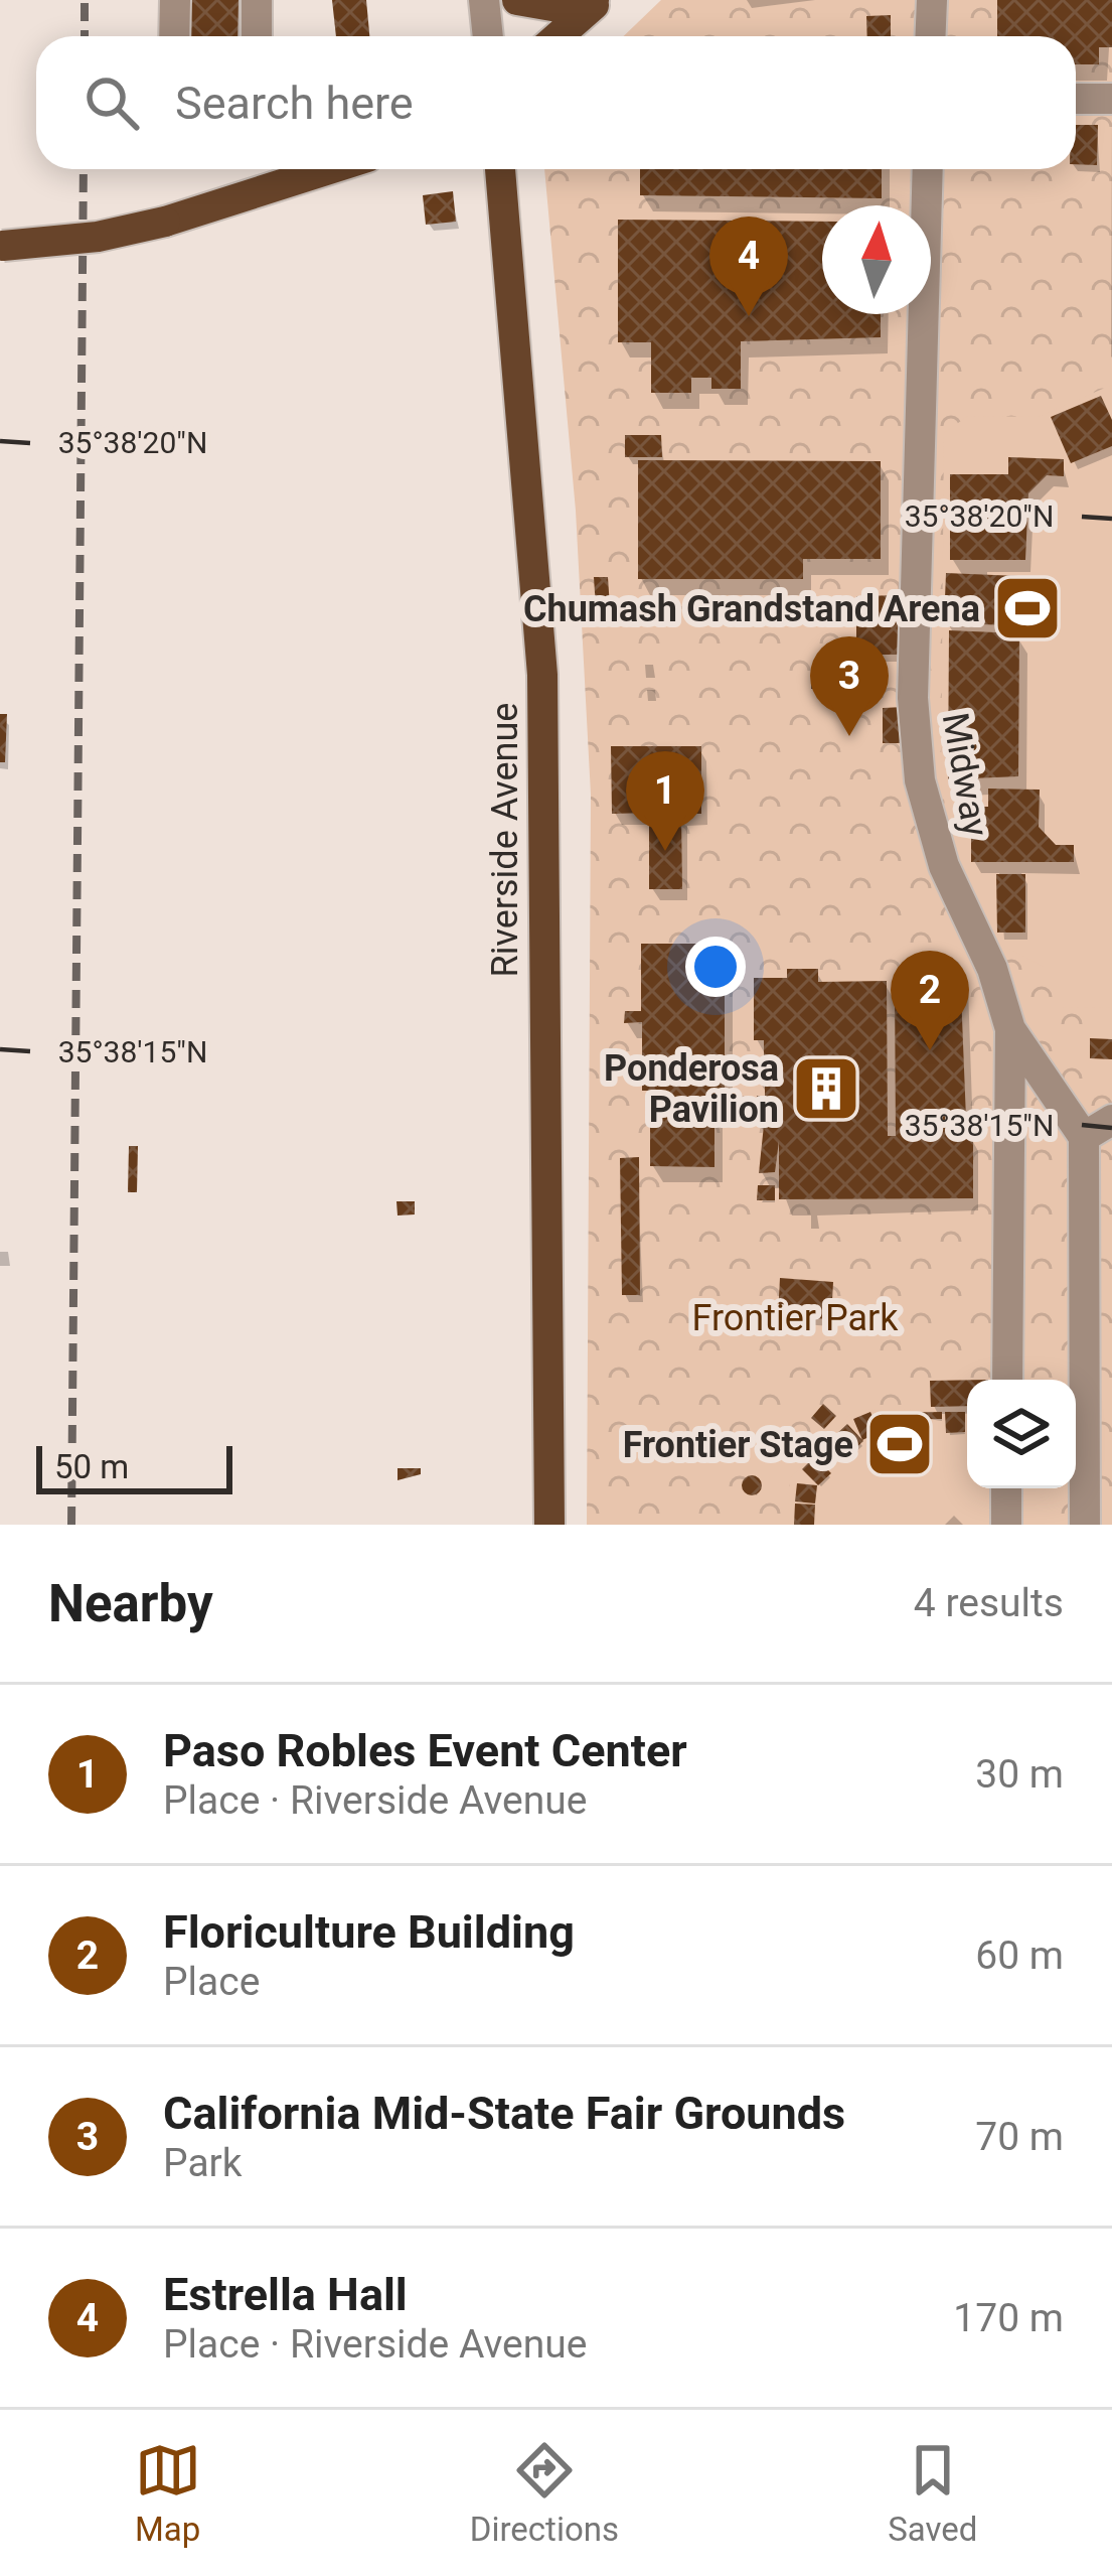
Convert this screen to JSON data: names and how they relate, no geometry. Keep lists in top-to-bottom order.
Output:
{
  "streets": {
    "main road": ["Riverside Avenue"],
    "street": ["Midway"]
  },
  "parks": ["Frontier Park"],
  "places": {
    "sports": ["Chumash Grandstand Arena", "Frontier Stage"],
    "building": ["Ponderosa Pavilion"]
  },
  "scale_bar": "50 m",
  "north": "top",
  "page": {
    "search": "Search here",
    "pins": [
      "4",
      "3",
      "1",
      "2"
    ],
    "scale": "50 m",
    "heading": ["Nearby", "4 results"],
    "list": [
      {
        "mark": "1",
        "name": "Paso Robles Event Center",
        "note": "Place · Riverside Avenue",
        "value": "30 m"
      },
      {
        "mark": "2",
        "name": "Floriculture Building",
        "note": "Place",
        "value": "60 m"
      },
      {
        "mark": "3",
        "name": "California Mid-State Fair Grounds",
        "note": "Park",
        "value": "70 m"
      },
      {
        "mark": "4",
        "name": "Estrella Hall",
        "note": "Place · Riverside Avenue",
        "value": "170 m"
      }
    ],
    "nav": ["Map", "Directions", "Saved"]
  },
  "coordinates": ["35°38'20\"N", "35°38'15\"N"]
}
